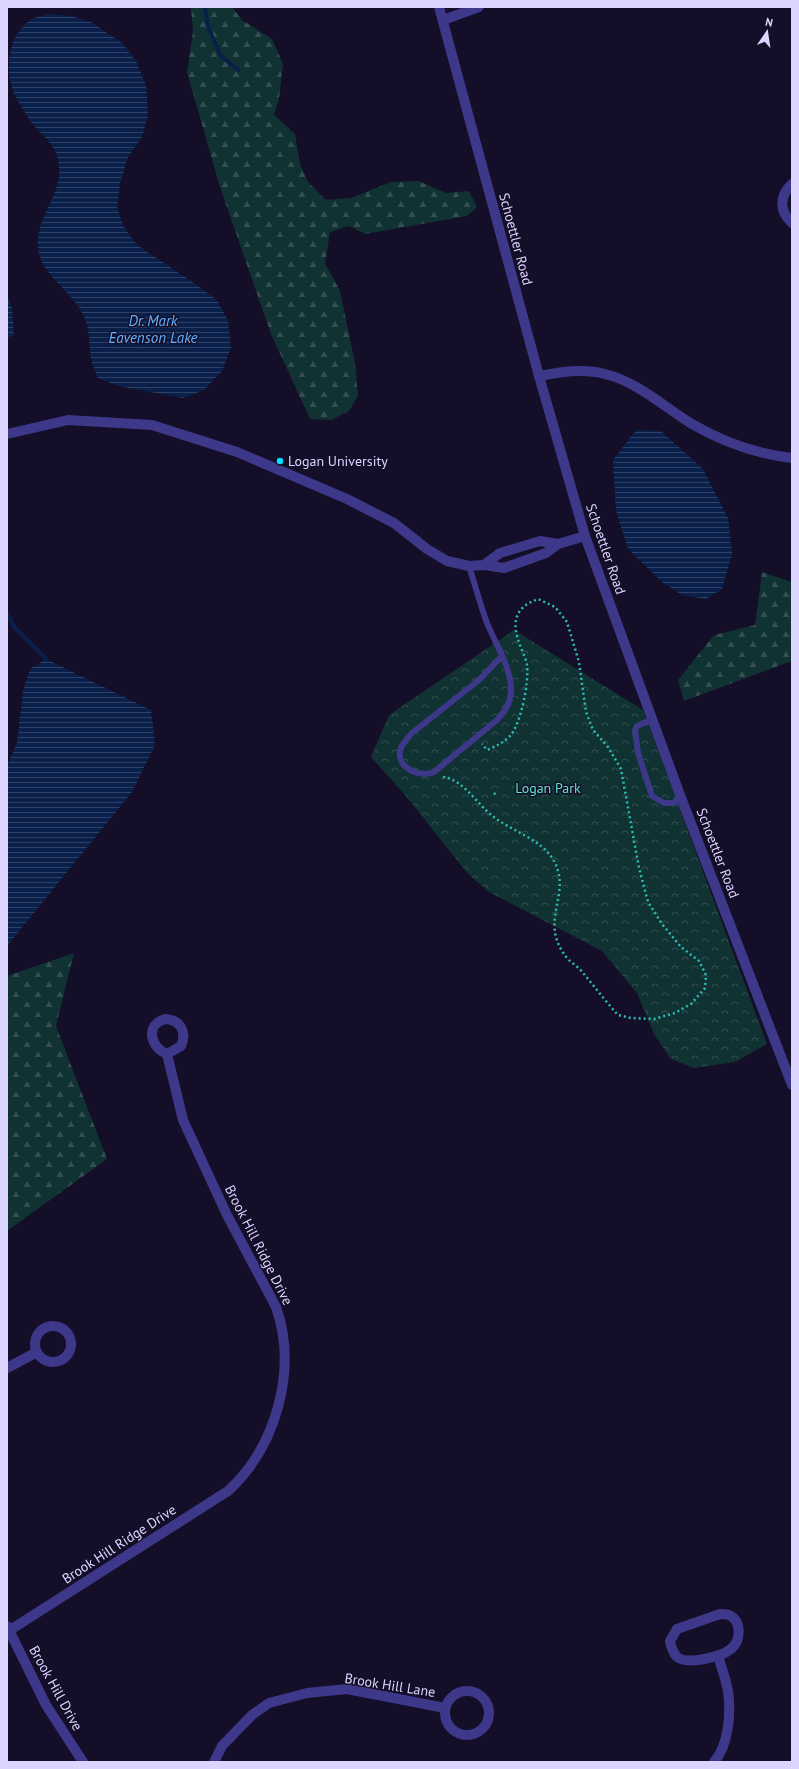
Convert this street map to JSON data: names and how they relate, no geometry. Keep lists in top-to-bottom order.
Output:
{
  "streets": {
    "street": [
      "Schoettler Road",
      "Brook Hill Ridge Drive",
      "Brook Hill Lane",
      "Brook Hill Drive"
    ]
  },
  "crossings": [
    ["Brook Hill Ridge Drive", "Brook Hill Drive"]
  ],
  "water": ["Dr. Mark Eavenson Lake"],
  "parks": ["Logan Park"],
  "places": ["Logan University"],
  "north": "top"
}
